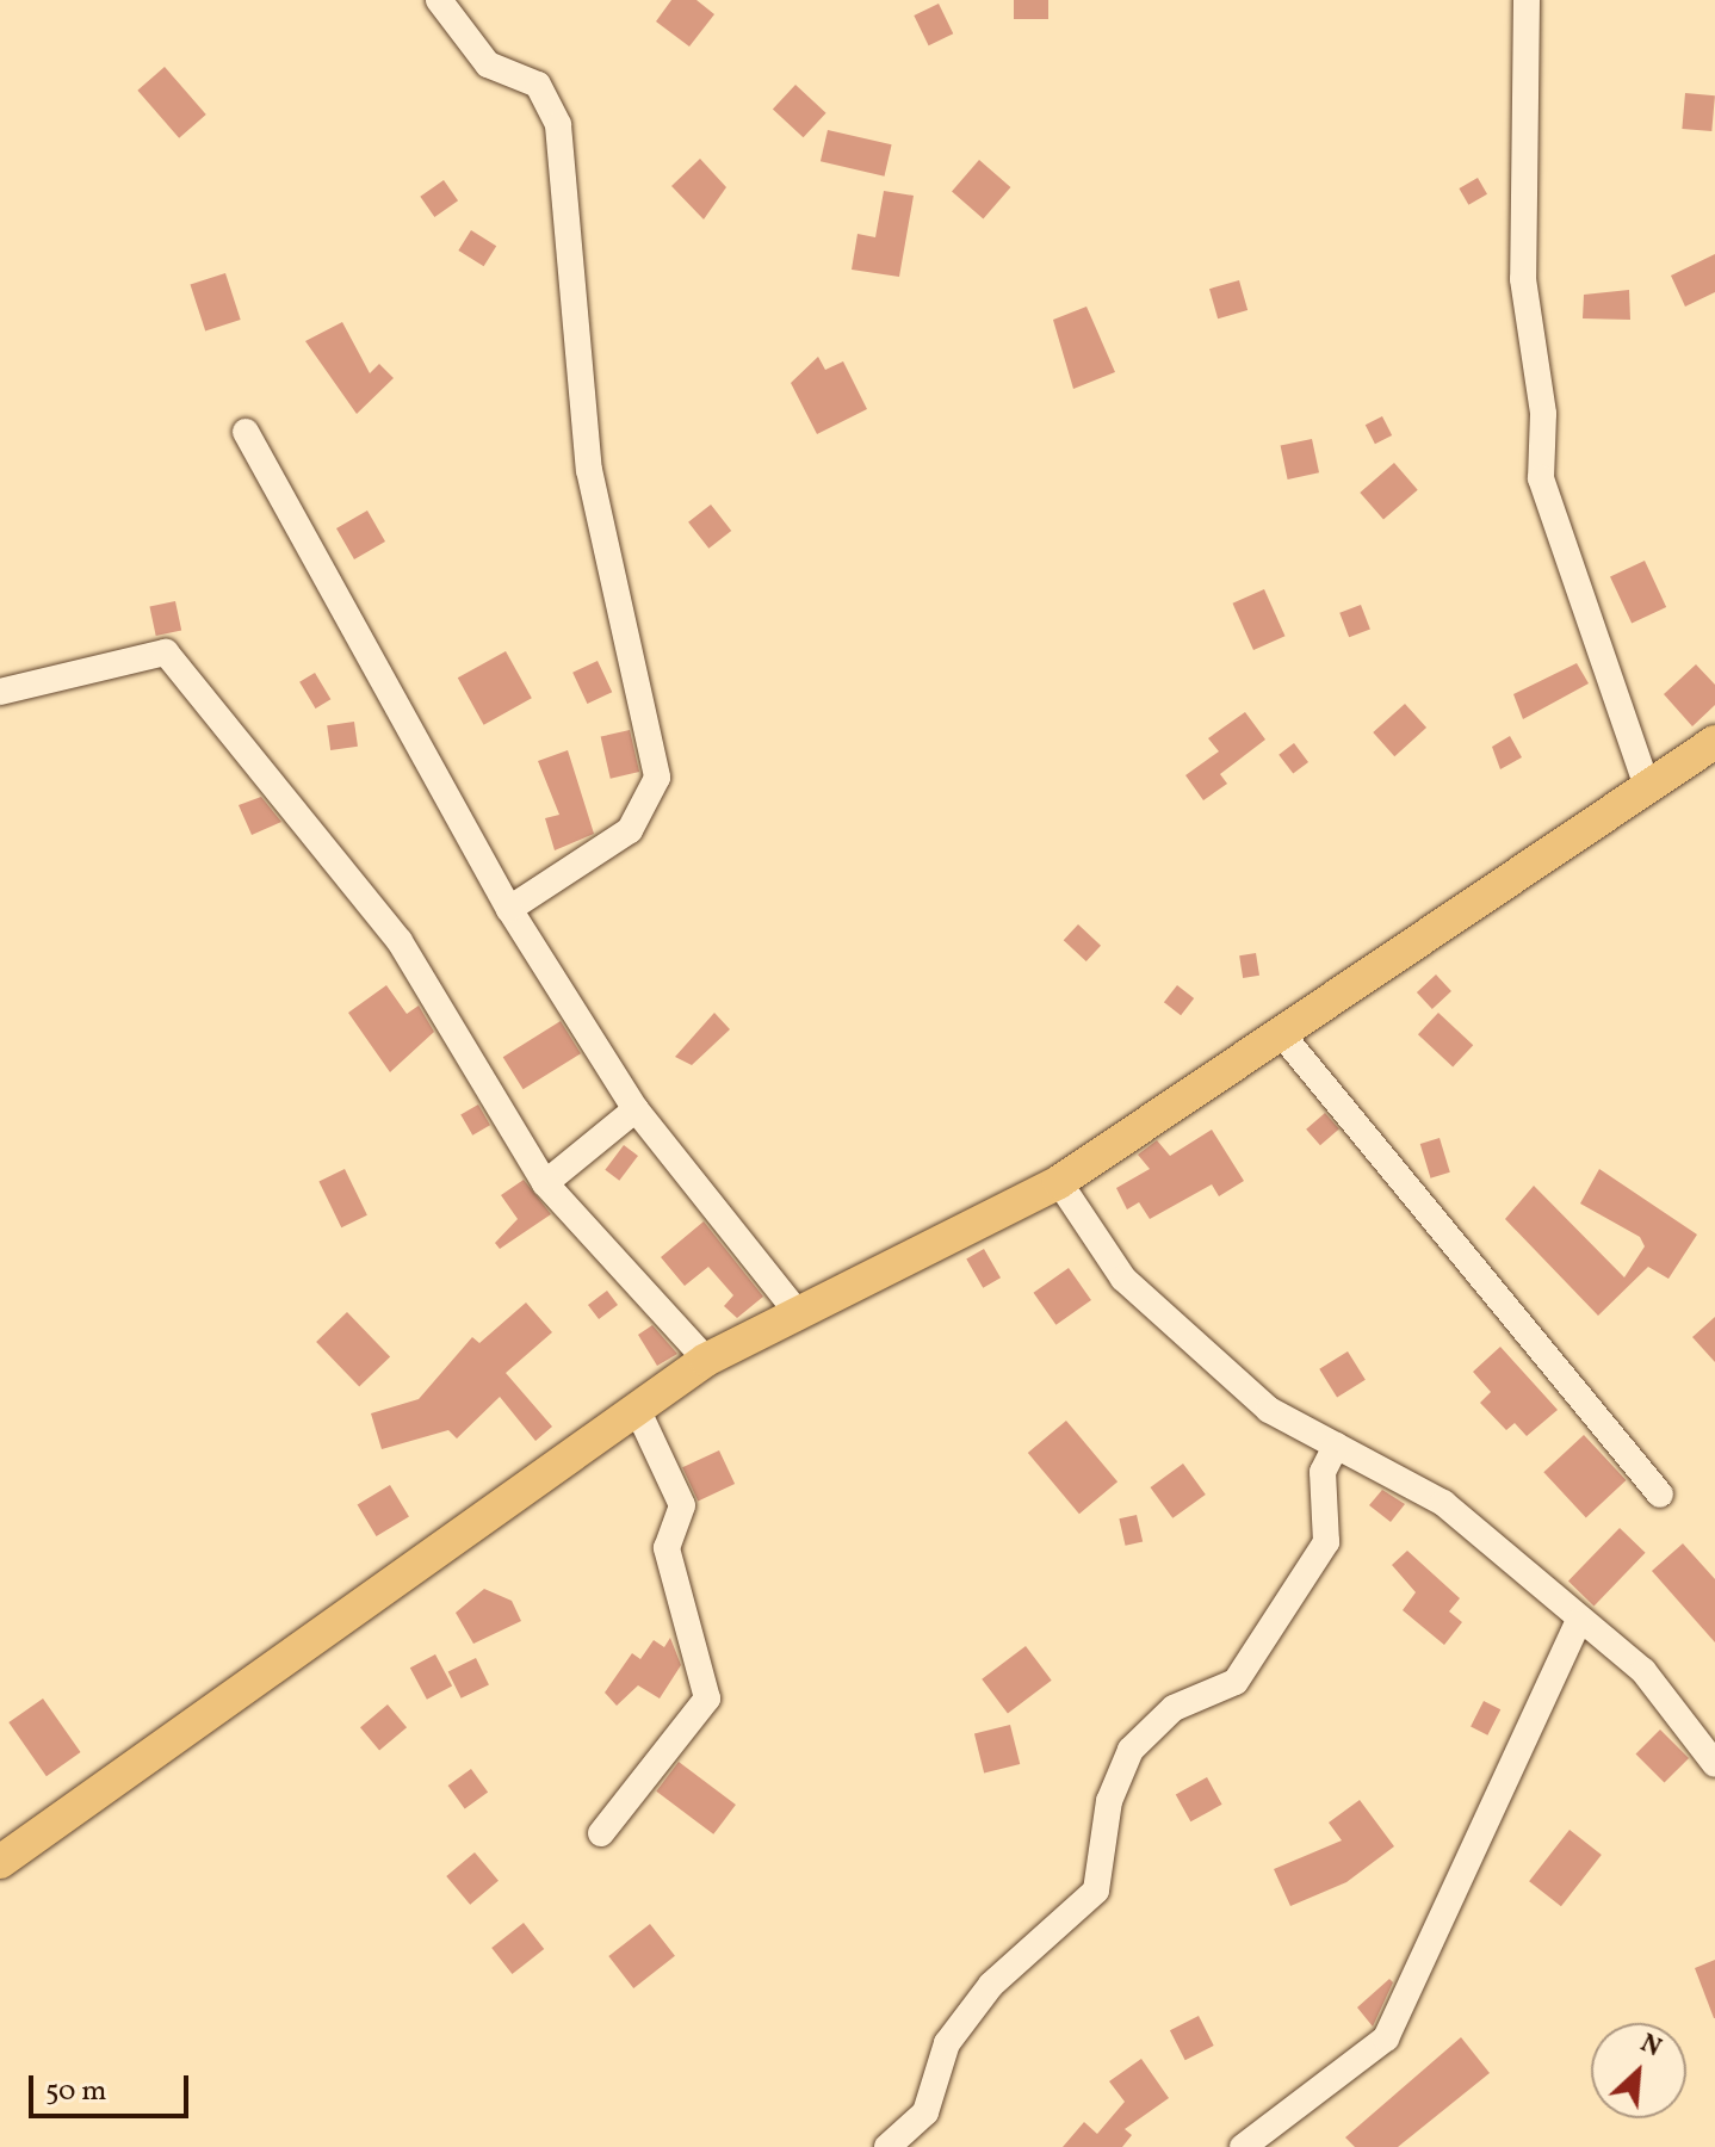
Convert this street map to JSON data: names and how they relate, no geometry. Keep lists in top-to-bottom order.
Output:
{
  "scale_bar": "50 m",
  "north": "top right"
}
